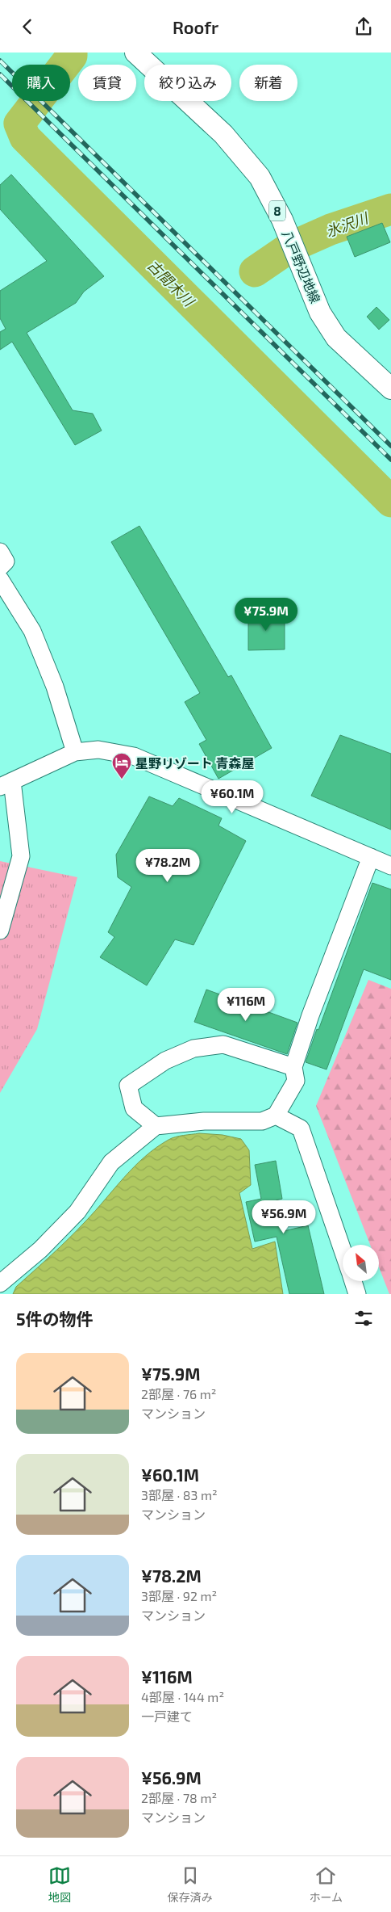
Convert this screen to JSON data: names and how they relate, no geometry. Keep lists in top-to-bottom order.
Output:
{
  "streets": {
    "main road": ["8", "八戸野辺地線"]
  },
  "water": ["氷沢川", "古間木川"],
  "places": {
    "hotel": ["星野リゾート 青森屋"]
  },
  "north": "top left",
  "page": {
    "header": "Roofr",
    "chip": [
      "購入",
      "賃貸",
      "絞り込み",
      "新着"
    ],
    "price": [
      "¥75.9M",
      "¥60.1M",
      "¥78.2M",
      "¥116M",
      "¥56.9M"
    ],
    "heading": "5件の物件",
    "list": [
      {
        "name": "¥75.9M",
        "note": "2部屋 · 76 m² · マンション"
      },
      {
        "name": "¥60.1M",
        "note": "3部屋 · 83 m² · マンション"
      },
      {
        "name": "¥78.2M",
        "note": "3部屋 · 92 m² · マンション"
      },
      {
        "name": "¥116M",
        "note": "4部屋 · 144 m² · 一戸建て"
      },
      {
        "name": "¥56.9M",
        "note": "2部屋 · 78 m² · マンション"
      }
    ],
    "tabs": ["地図", "保存済み", "ホーム"]
  }
}
